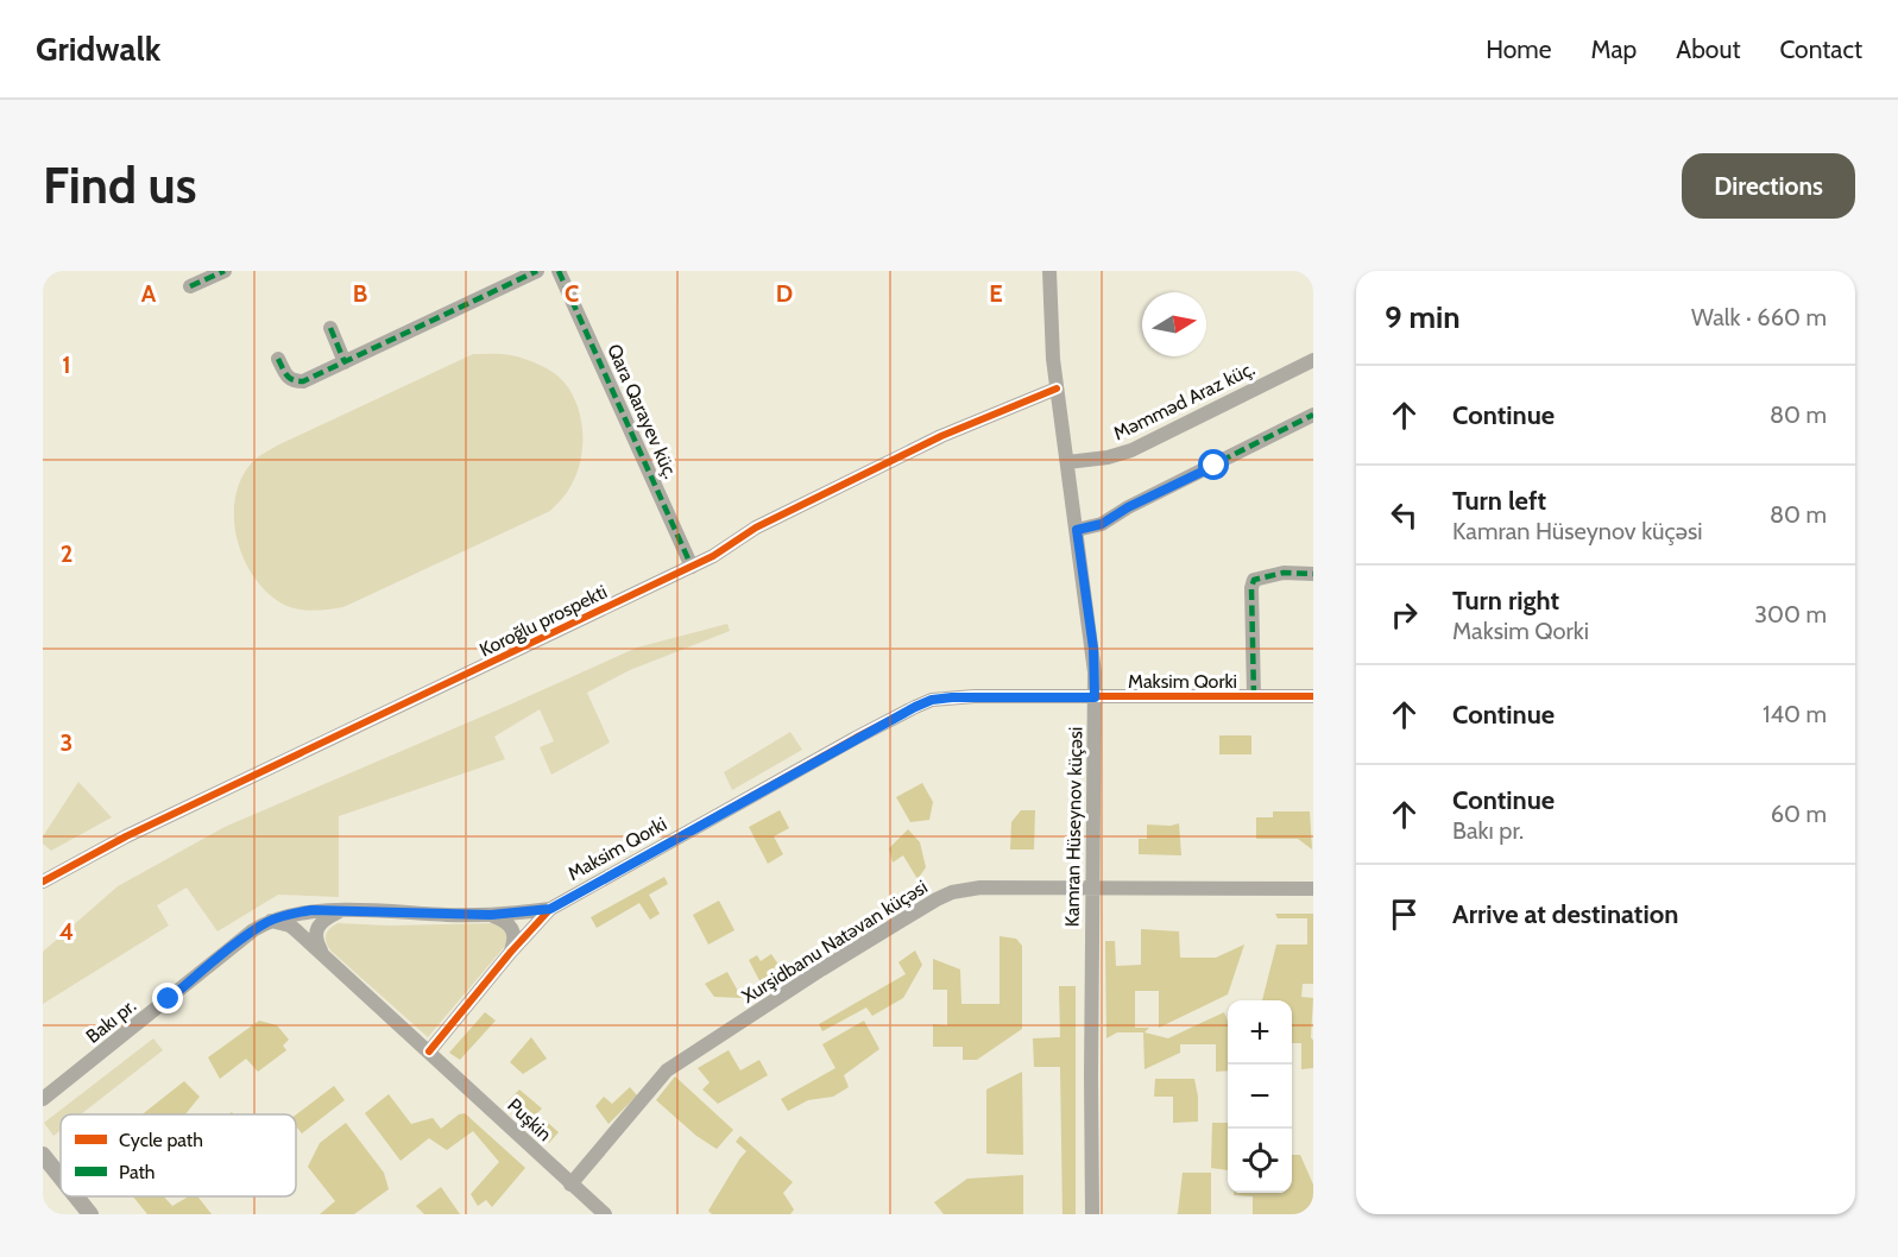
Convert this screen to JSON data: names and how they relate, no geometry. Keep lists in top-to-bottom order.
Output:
{
  "streets": {
    "street": [
      "Məmməd Araz küç.",
      "Qara Qarayev küç.",
      "Koroğlu prospekti",
      "Maksim Qorki",
      "Kamran Hüseynov küçəsi",
      "Xurşidbanu Natəvan küçəsi",
      "Bakı pr.",
      "Puşkin"
    ]
  },
  "crossings": [
    ["Məmməd Araz küç.", "Kamran Hüseynov küçəsi"],
    ["Qara Qarayev küç.", "Koroğlu prospekti"],
    ["Koroğlu prospekti", "Kamran Hüseynov küçəsi"],
    ["Maksim Qorki", "Kamran Hüseynov küçəsi"],
    ["Maksim Qorki", "Bakı pr."],
    ["Kamran Hüseynov küçəsi", "Xurşidbanu Natəvan küçəsi"],
    ["Xurşidbanu Natəvan küçəsi", "Puşkin"],
    ["Bakı pr.", "Puşkin"]
  ],
  "legend": ["Cycle path", "Path"],
  "north": "right",
  "page": {
    "header": "Gridwalk",
    "nav": [
      "Home",
      "Map",
      "About",
      "Contact"
    ],
    "buttons": "Directions",
    "title": "Find us",
    "heading": ["9 min", "Walk · 660 m"],
    "list": [
      ["Continue", "80 m"],
      ["Turn left", "Kamran Hüseynov küçəsi", "80 m"],
      ["Turn right", "Maksim Qorki", "300 m"],
      ["Continue", "140 m"],
      ["Continue", "Bakı pr.", "60 m"],
      "Arrive at destination"
    ],
    "map_buttons": ["+", "−"]
  },
  "grid": {
    "columns": [
      "A",
      "B",
      "C",
      "D",
      "E"
    ],
    "rows": [
      "1",
      "2",
      "3",
      "4"
    ]
  }
}
